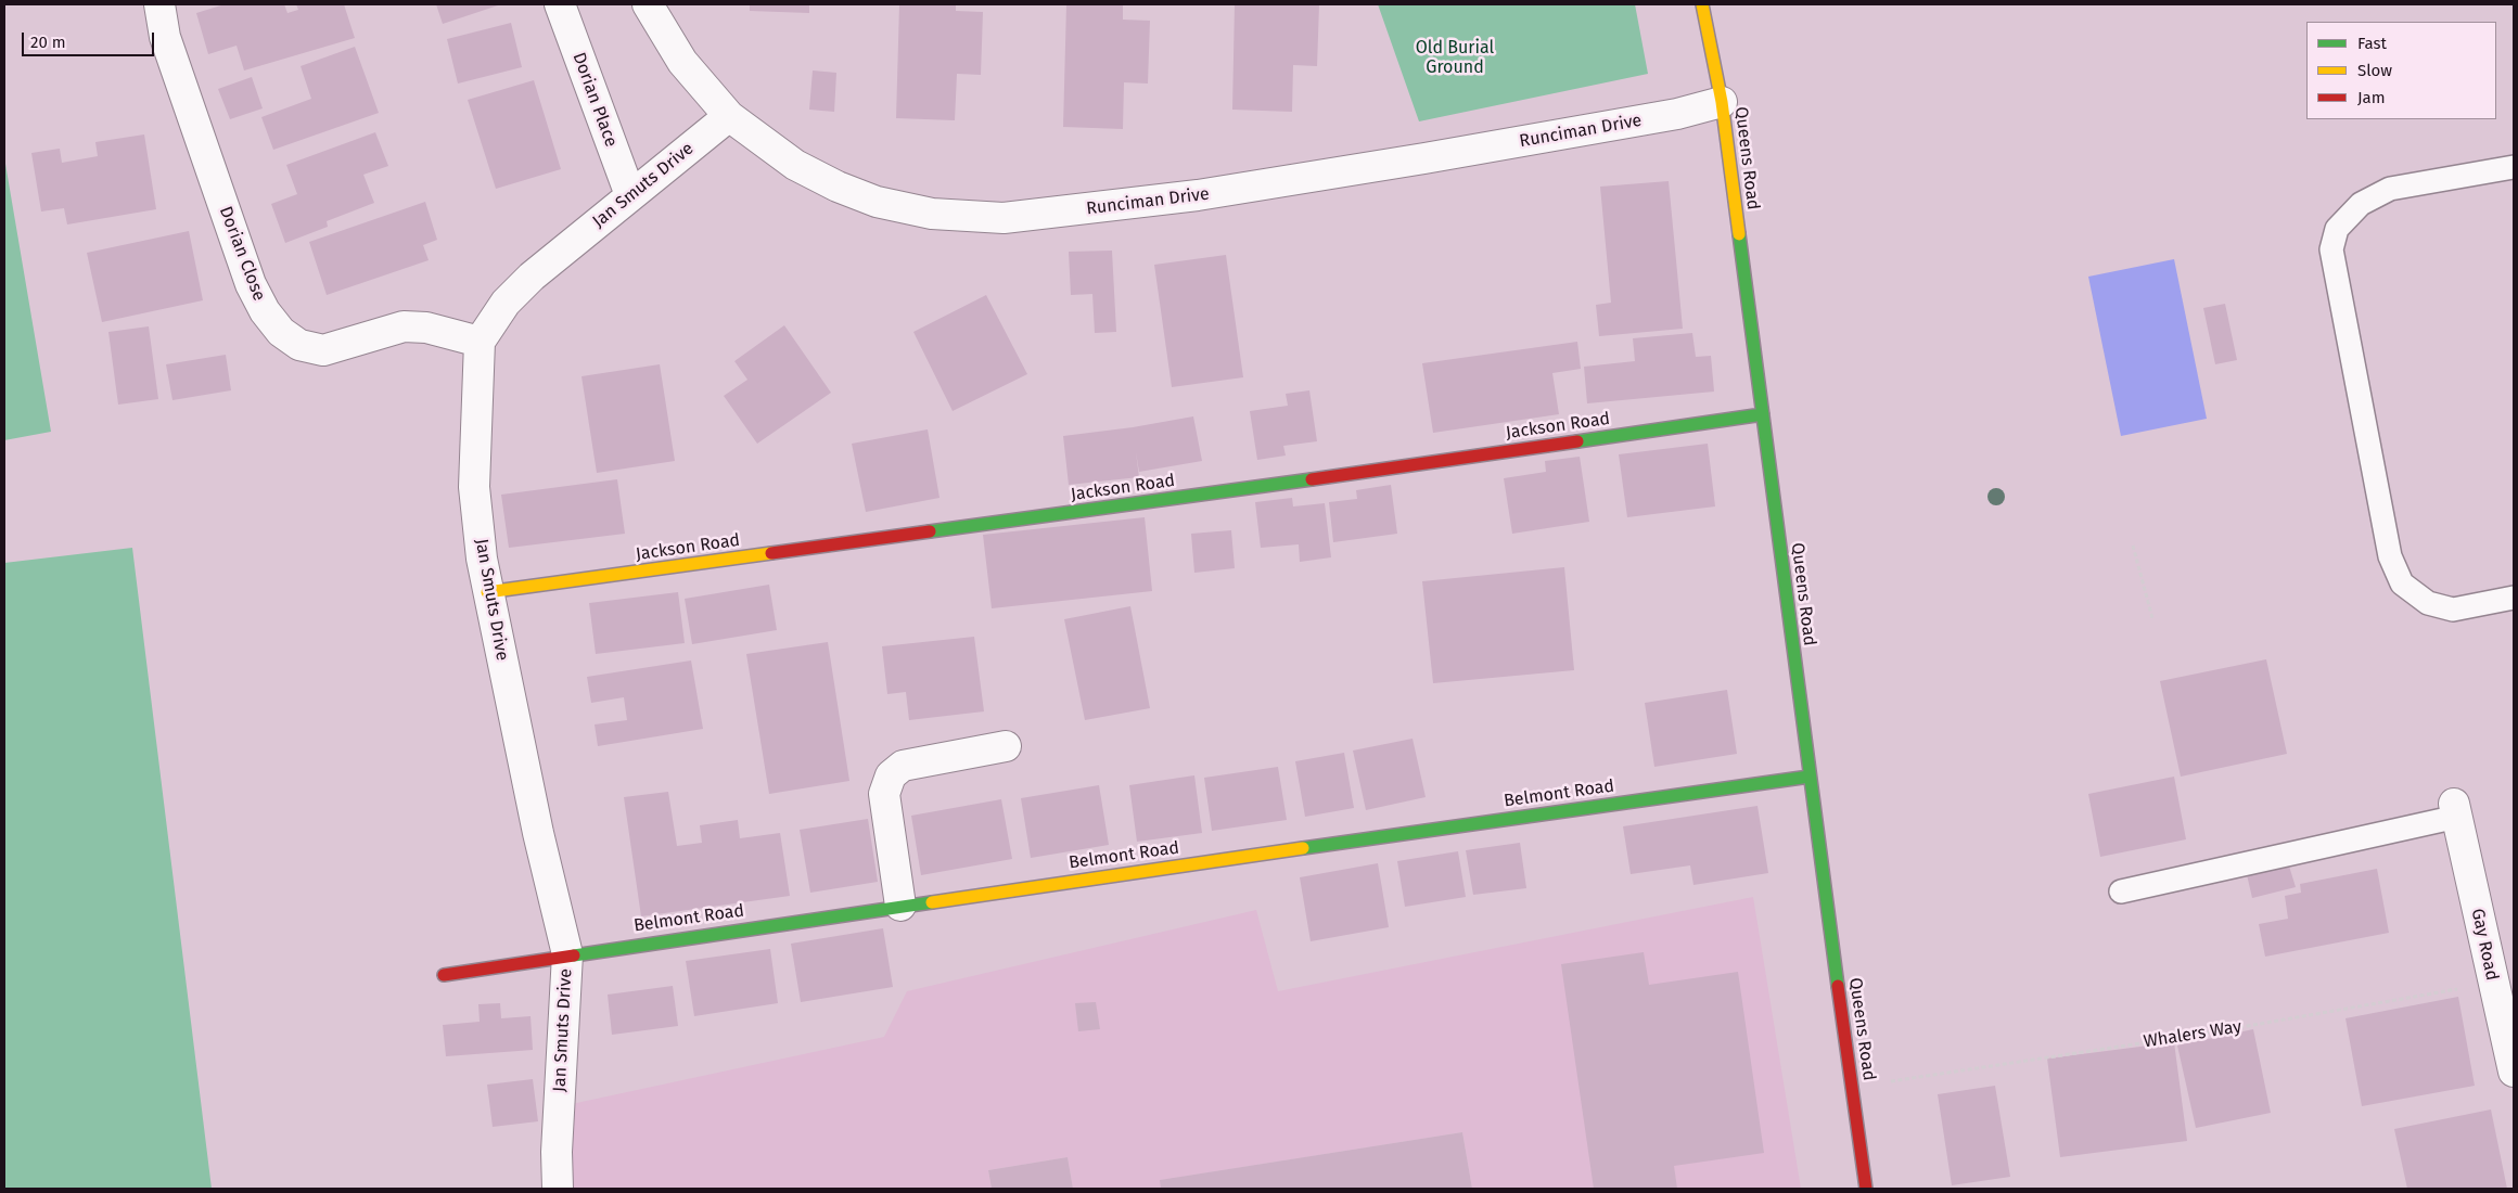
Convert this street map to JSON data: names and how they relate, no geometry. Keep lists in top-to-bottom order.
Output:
{
  "streets": {
    "street": [
      "Dorian Place",
      "Runciman Drive",
      "Queens Road",
      "Jan Smuts Drive",
      "Dorian Close",
      "Jackson Road",
      "Belmont Road",
      "Gay Road"
    ],
    "path": ["Whalers Way"]
  },
  "crossings": [
    ["Dorian Place", "Jan Smuts Drive"],
    ["Runciman Drive", "Queens Road"],
    ["Runciman Drive", "Jan Smuts Drive"],
    ["Queens Road", "Jackson Road"],
    ["Queens Road", "Belmont Road"],
    ["Jan Smuts Drive", "Dorian Close"],
    ["Jan Smuts Drive", "Jackson Road"],
    ["Jan Smuts Drive", "Belmont Road"],
    ["Gay Road", "Whalers Way"]
  ],
  "parks": ["Old Burial Ground"],
  "legend": ["Fast", "Slow", "Jam"],
  "scale_bar": "20 m"
}
